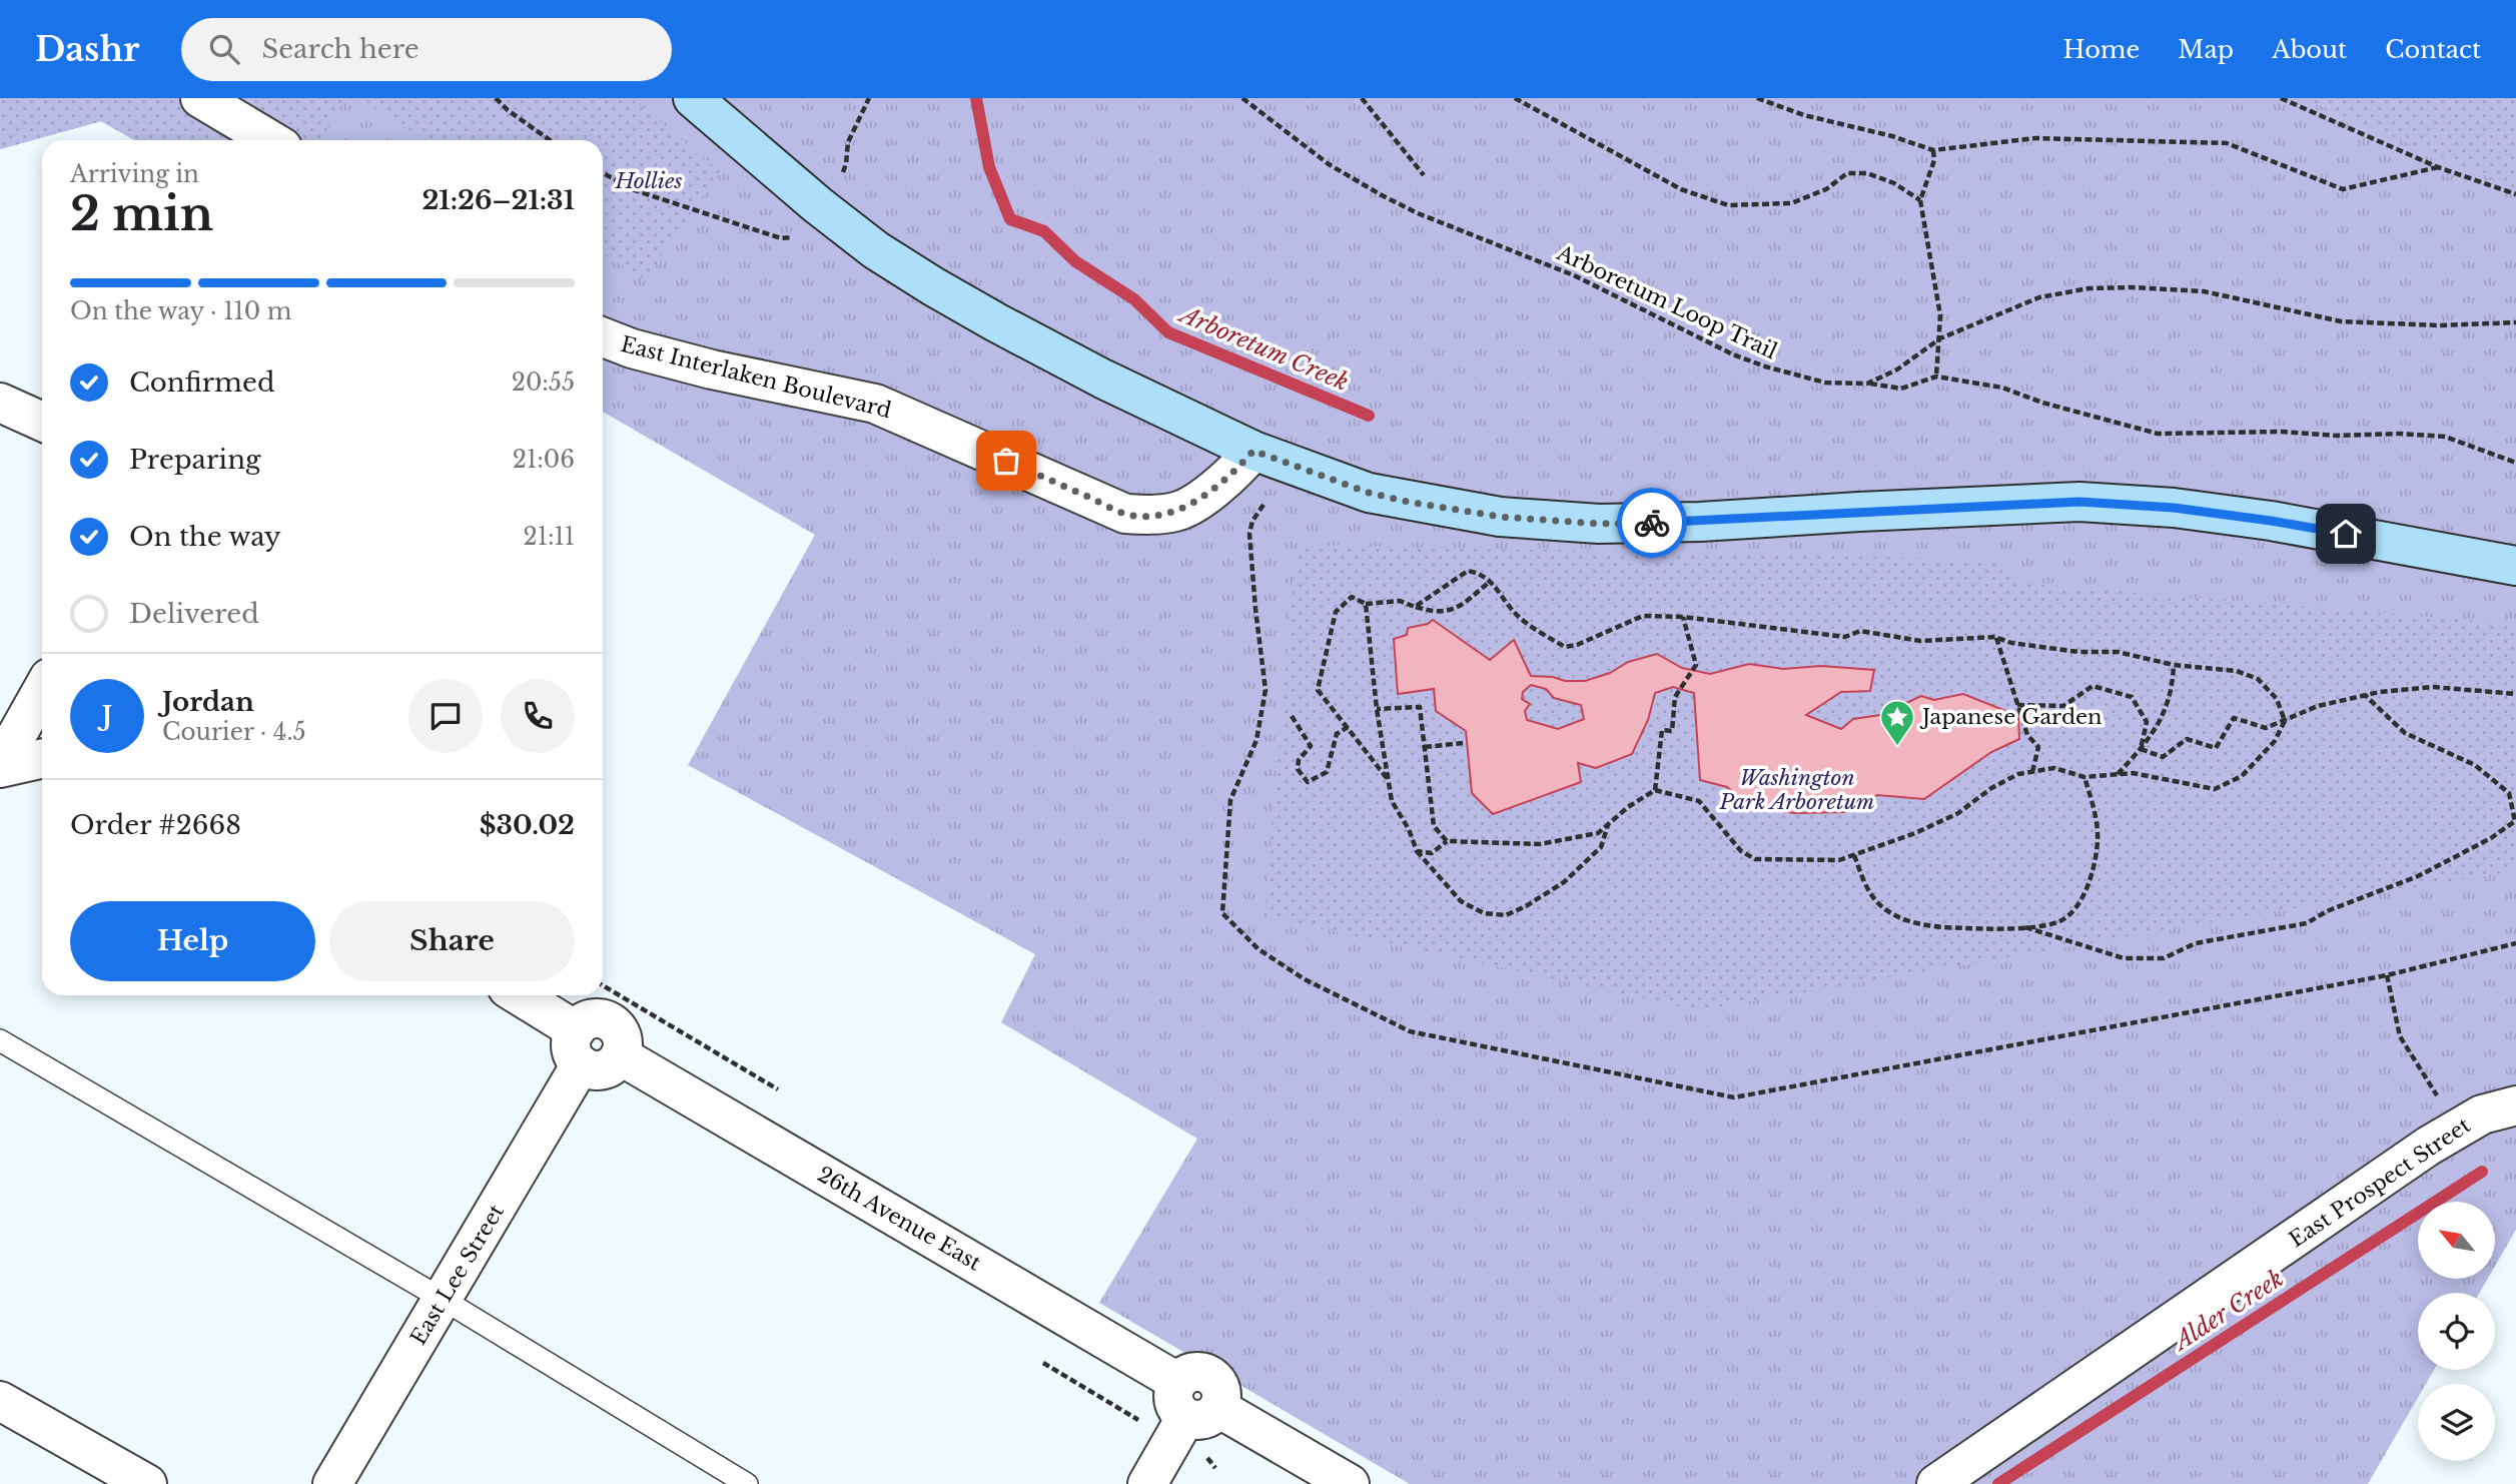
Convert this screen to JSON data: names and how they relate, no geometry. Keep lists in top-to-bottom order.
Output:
{
  "streets": {
    "street": [
      "East Interlaken Boulevard",
      "East Prospect Street",
      "26th Avenue East",
      "East Lee Street"
    ],
    "path": ["Arboretum Loop Trail"]
  },
  "crossings": [
    ["26th Avenue East", "East Lee Street"]
  ],
  "water": ["Arboretum Creek", "Alder Creek"],
  "parks": ["Hollies", "Washington Park Arboretum"],
  "places": {
    "place": ["Japanese Garden"]
  },
  "north": "top left",
  "page": {
    "header": "Dashr",
    "search": "Search here",
    "nav": [
      "Home",
      "Map",
      "About",
      "Contact"
    ],
    "heading": ["2 min", "Arriving in", "21:26–21:31"],
    "panel": [
      "Jordan",
      "Courier · 4.5",
      "Order #2668",
      "$30.02"
    ],
    "bar": "On the way · 110 m",
    "list": [
      ["Confirmed", "20:55"],
      ["Preparing", "21:06"],
      ["On the way", "21:11"],
      "Delivered"
    ],
    "round": "J",
    "buttons": ["Help", "Share"]
  }
}
